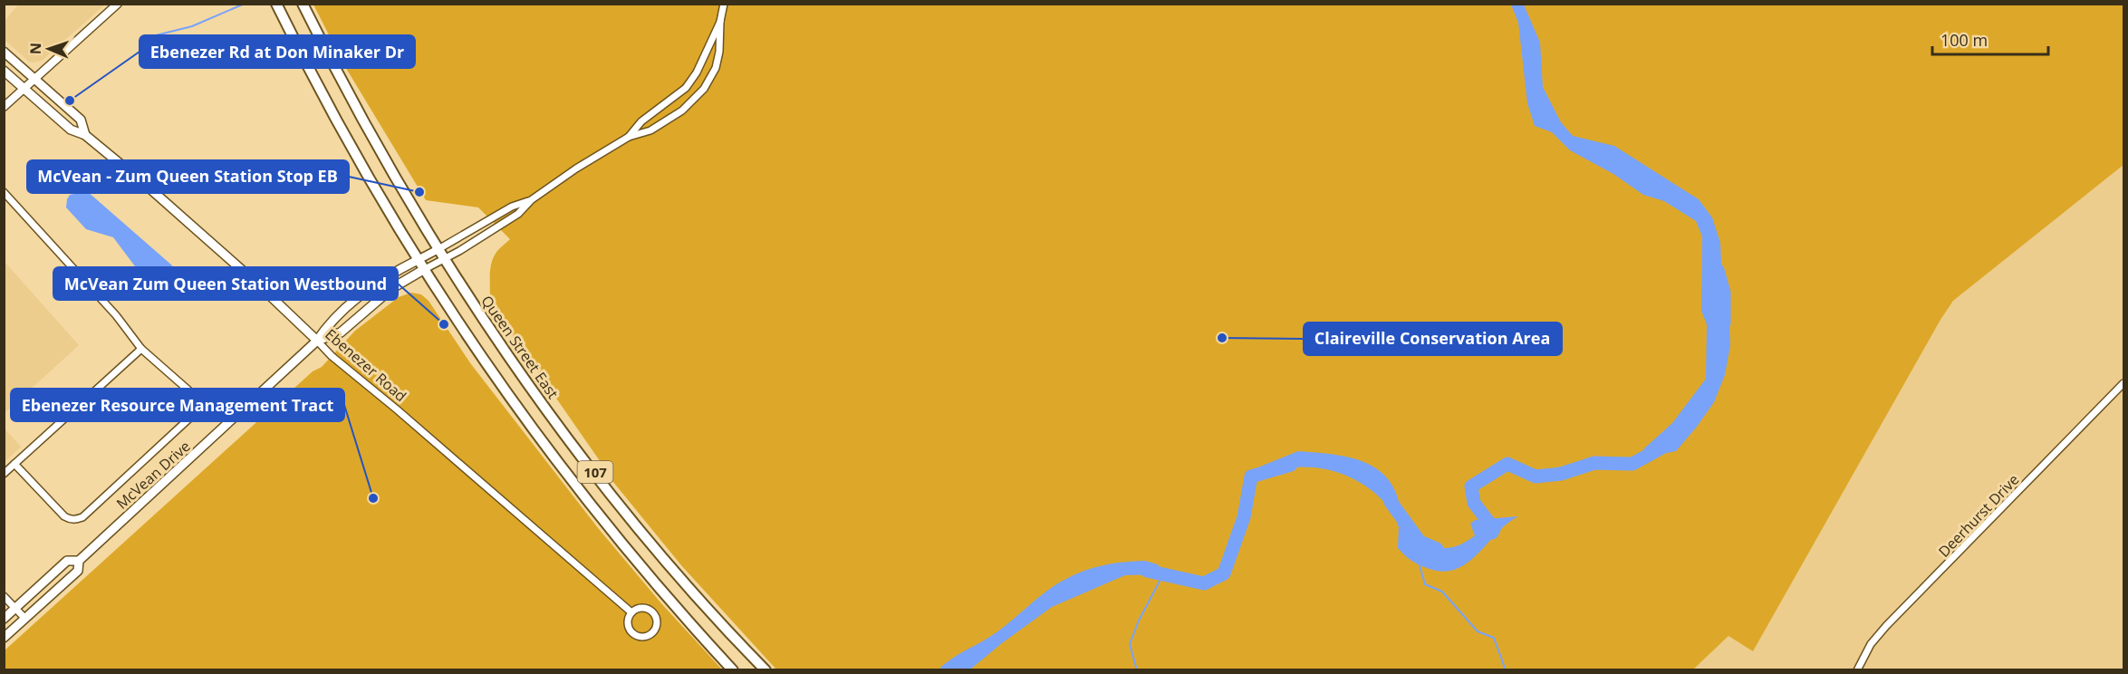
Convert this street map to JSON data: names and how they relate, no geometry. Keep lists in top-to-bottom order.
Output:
{
  "streets": {
    "main road": [
      "Queen Street East",
      "Ebenezer Road",
      "107",
      "McVean Drive"
    ],
    "street": ["Deerhurst Drive"]
  },
  "crossings": [
    ["Queen Street East", "McVean Drive"],
    ["Ebenezer Road", "McVean Drive"],
    ["107", "McVean Drive"]
  ],
  "places": [
    "Ebenezer Rd at Don Minaker Dr",
    "McVean - Zum Queen Station Stop EB",
    "McVean Zum Queen Station Westbound",
    "Claireville Conservation Area",
    "Ebenezer Resource Management Tract"
  ],
  "scale_bar": "100 m",
  "north": "left"
}
